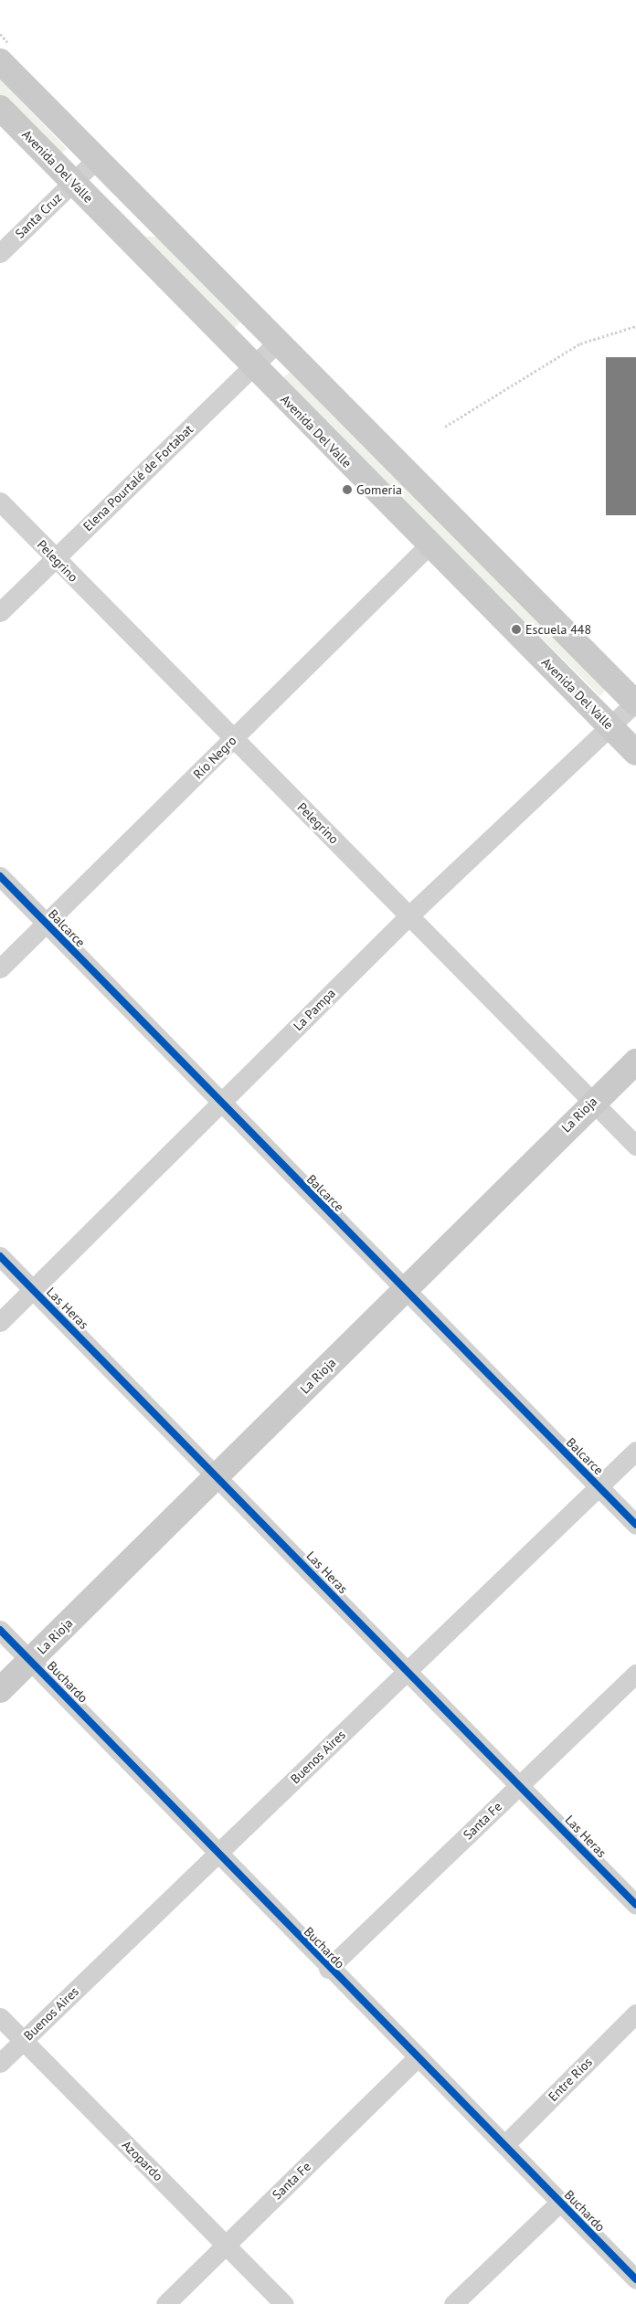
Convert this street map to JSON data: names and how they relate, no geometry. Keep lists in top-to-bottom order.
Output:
{
  "streets": {
    "main road": ["Avenida Del Valle", "La Rioja"],
    "street": [
      "Santa Cruz",
      "Elena Pourtalé de Fortabat",
      "Pelegrino",
      "Río Negro",
      "Balcarce",
      "La Pampa",
      "Las Heras",
      "Buchardo",
      "Buenos Aires",
      "Santa Fe",
      "Entre Ríos",
      "Azopardo"
    ]
  },
  "crossings": [
    ["Avenida Del Valle", "Santa Cruz"],
    ["Avenida Del Valle", "Elena Pourtalé de Fortabat"],
    ["Avenida Del Valle", "Río Negro"],
    ["Avenida Del Valle", "La Pampa"],
    ["Elena Pourtalé de Fortabat", "Pelegrino"],
    ["Pelegrino", "Río Negro"],
    ["Pelegrino", "La Pampa"],
    ["Pelegrino", "La Rioja"],
    ["Río Negro", "Balcarce"],
    ["Balcarce", "La Pampa"],
    ["Balcarce", "La Rioja"],
    ["Balcarce", "Buenos Aires"],
    ["La Pampa", "Las Heras"],
    ["La Rioja", "Las Heras"],
    ["La Rioja", "Buchardo"],
    ["Las Heras", "Buenos Aires"],
    ["Las Heras", "Santa Fe"],
    ["Buchardo", "Buenos Aires"],
    ["Buchardo", "Santa Fe"],
    ["Buchardo", "Entre Ríos"],
    ["Buenos Aires", "Azopardo"],
    ["Santa Fe", "Azopardo"]
  ],
  "places": ["Gomeria", "Escuela 448"]
}
